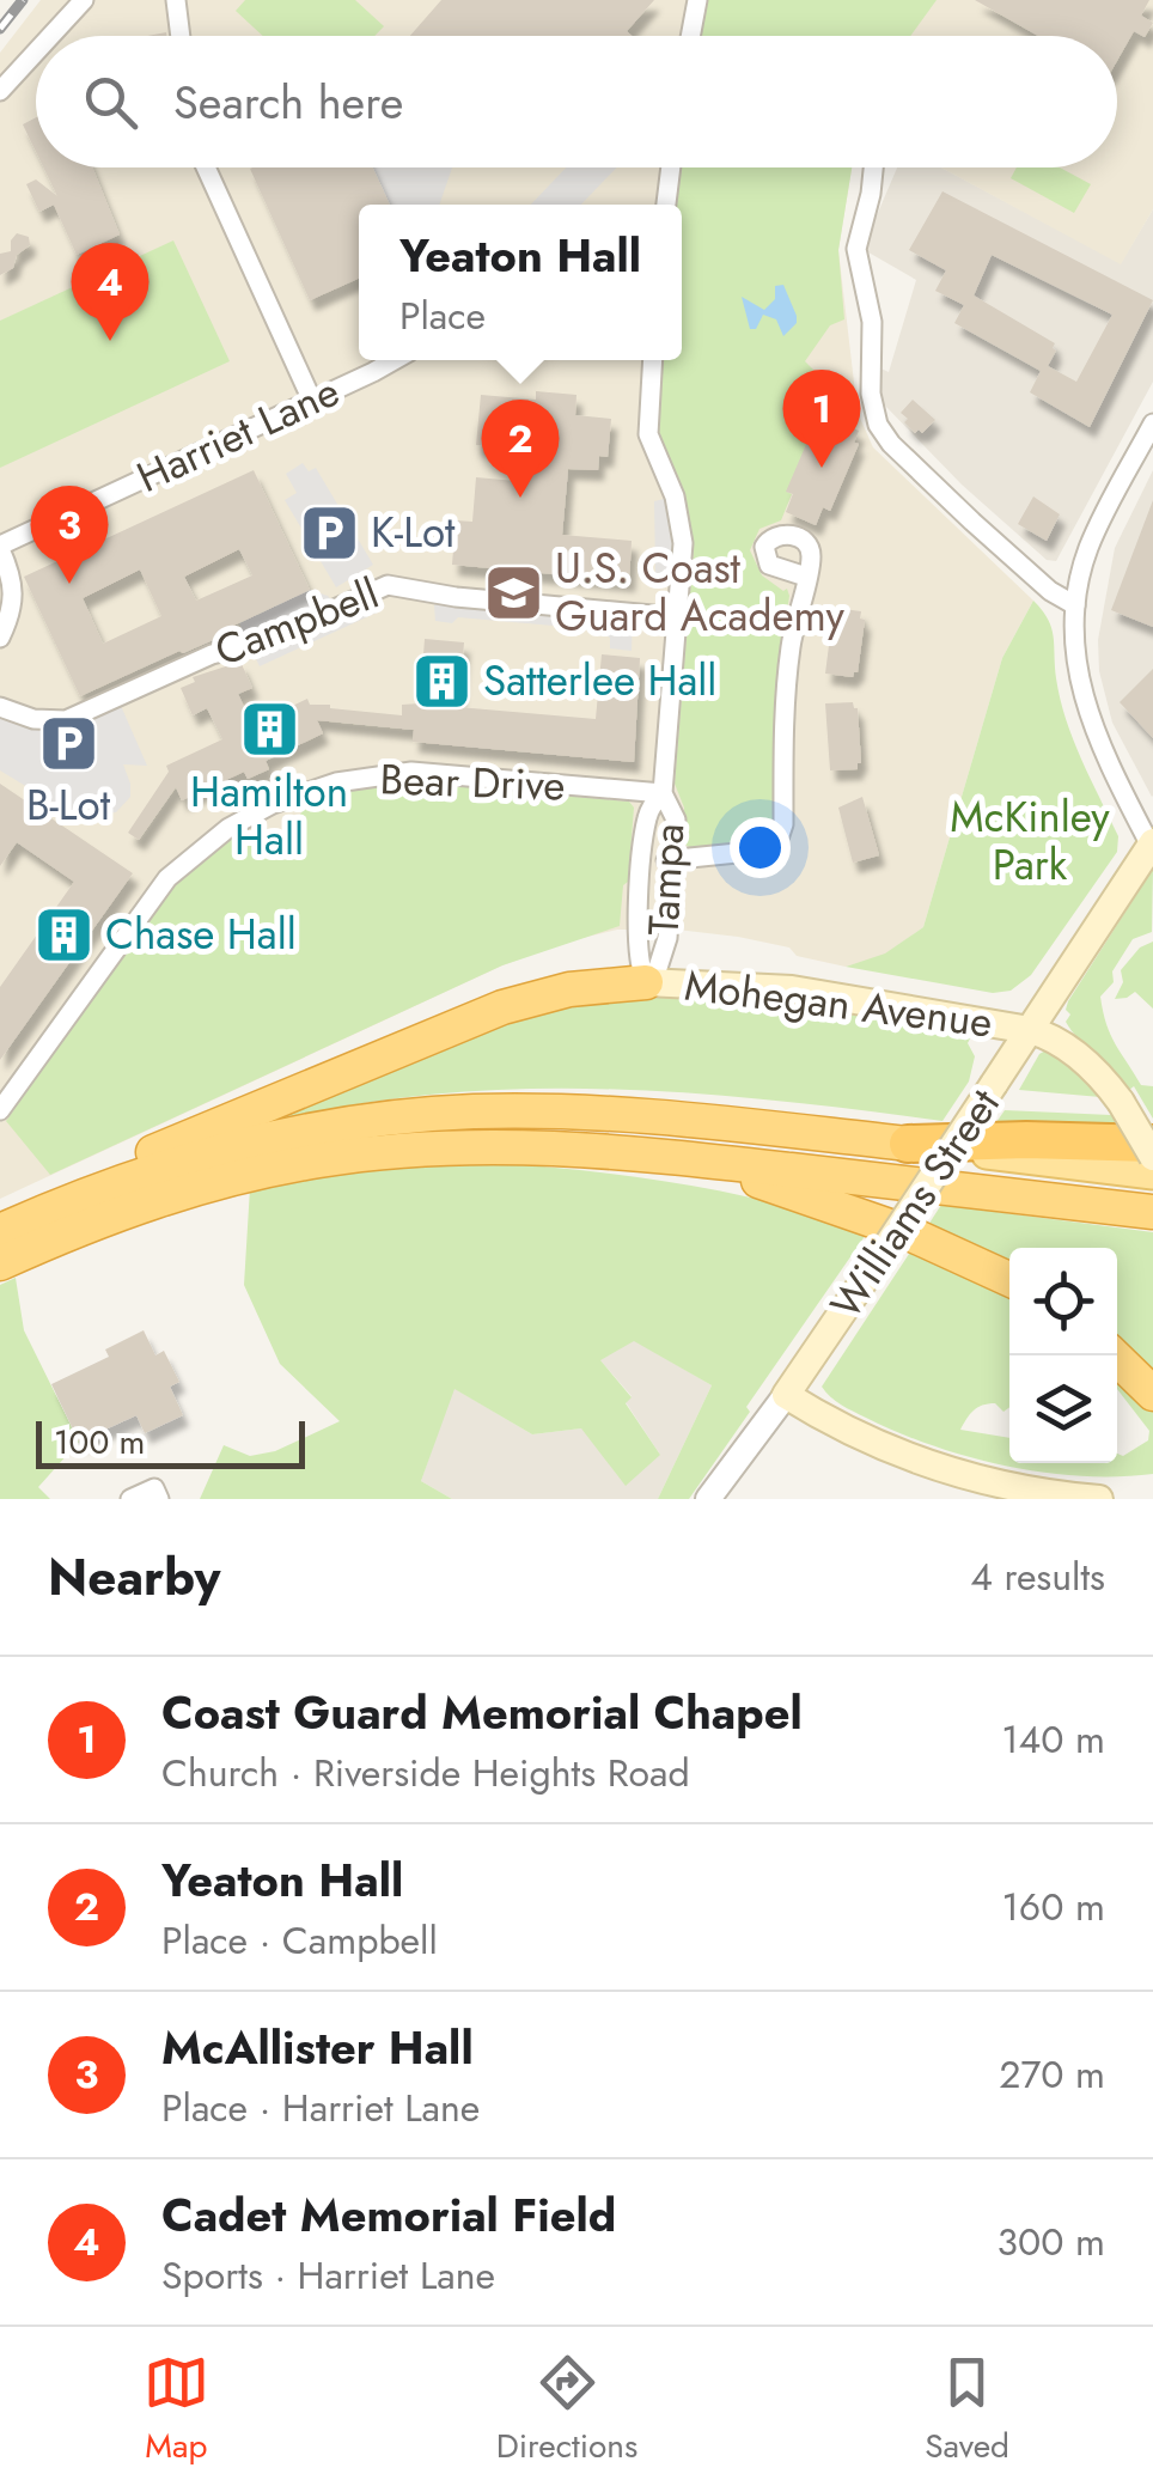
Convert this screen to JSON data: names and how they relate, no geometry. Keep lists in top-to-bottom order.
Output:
{
  "streets": {
    "main road": ["Mohegan Avenue", "Williams Street"],
    "street": [
      "Harriet Lane",
      "Campbell",
      "Bear Drive",
      "Tampa"
    ]
  },
  "crossings": [
    ["Campbell", "Tampa"],
    ["Bear Drive", "Tampa"],
    ["Tampa", "Mohegan Avenue"],
    ["Mohegan Avenue", "Williams Street"]
  ],
  "parks": ["McKinley Park"],
  "places": {
    "parking": ["K-Lot", "B-Lot"],
    "school or university": ["U.S. Coast Guard Academy"],
    "building": ["Satterlee Hall", "Hamilton Hall", "Chase Hall"]
  },
  "scale_bar": "100 m",
  "page": {
    "search": "Search here",
    "popup": ["Yeaton Hall", "Place"],
    "pins": [
      "4",
      "1",
      "2",
      "3"
    ],
    "scale": "100 m",
    "heading": ["Nearby", "4 results"],
    "list": [
      {
        "mark": "1",
        "name": "Coast Guard Memorial Chapel",
        "note": "Church · Riverside Heights Road",
        "value": "140 m"
      },
      {
        "mark": "2",
        "name": "Yeaton Hall",
        "note": "Place · Campbell",
        "value": "160 m"
      },
      {
        "mark": "3",
        "name": "McAllister Hall",
        "note": "Place · Harriet Lane",
        "value": "270 m"
      },
      {
        "mark": "4",
        "name": "Cadet Memorial Field",
        "note": "Sports · Harriet Lane",
        "value": "300 m"
      }
    ],
    "nav": ["Map", "Directions", "Saved"]
  }
}
